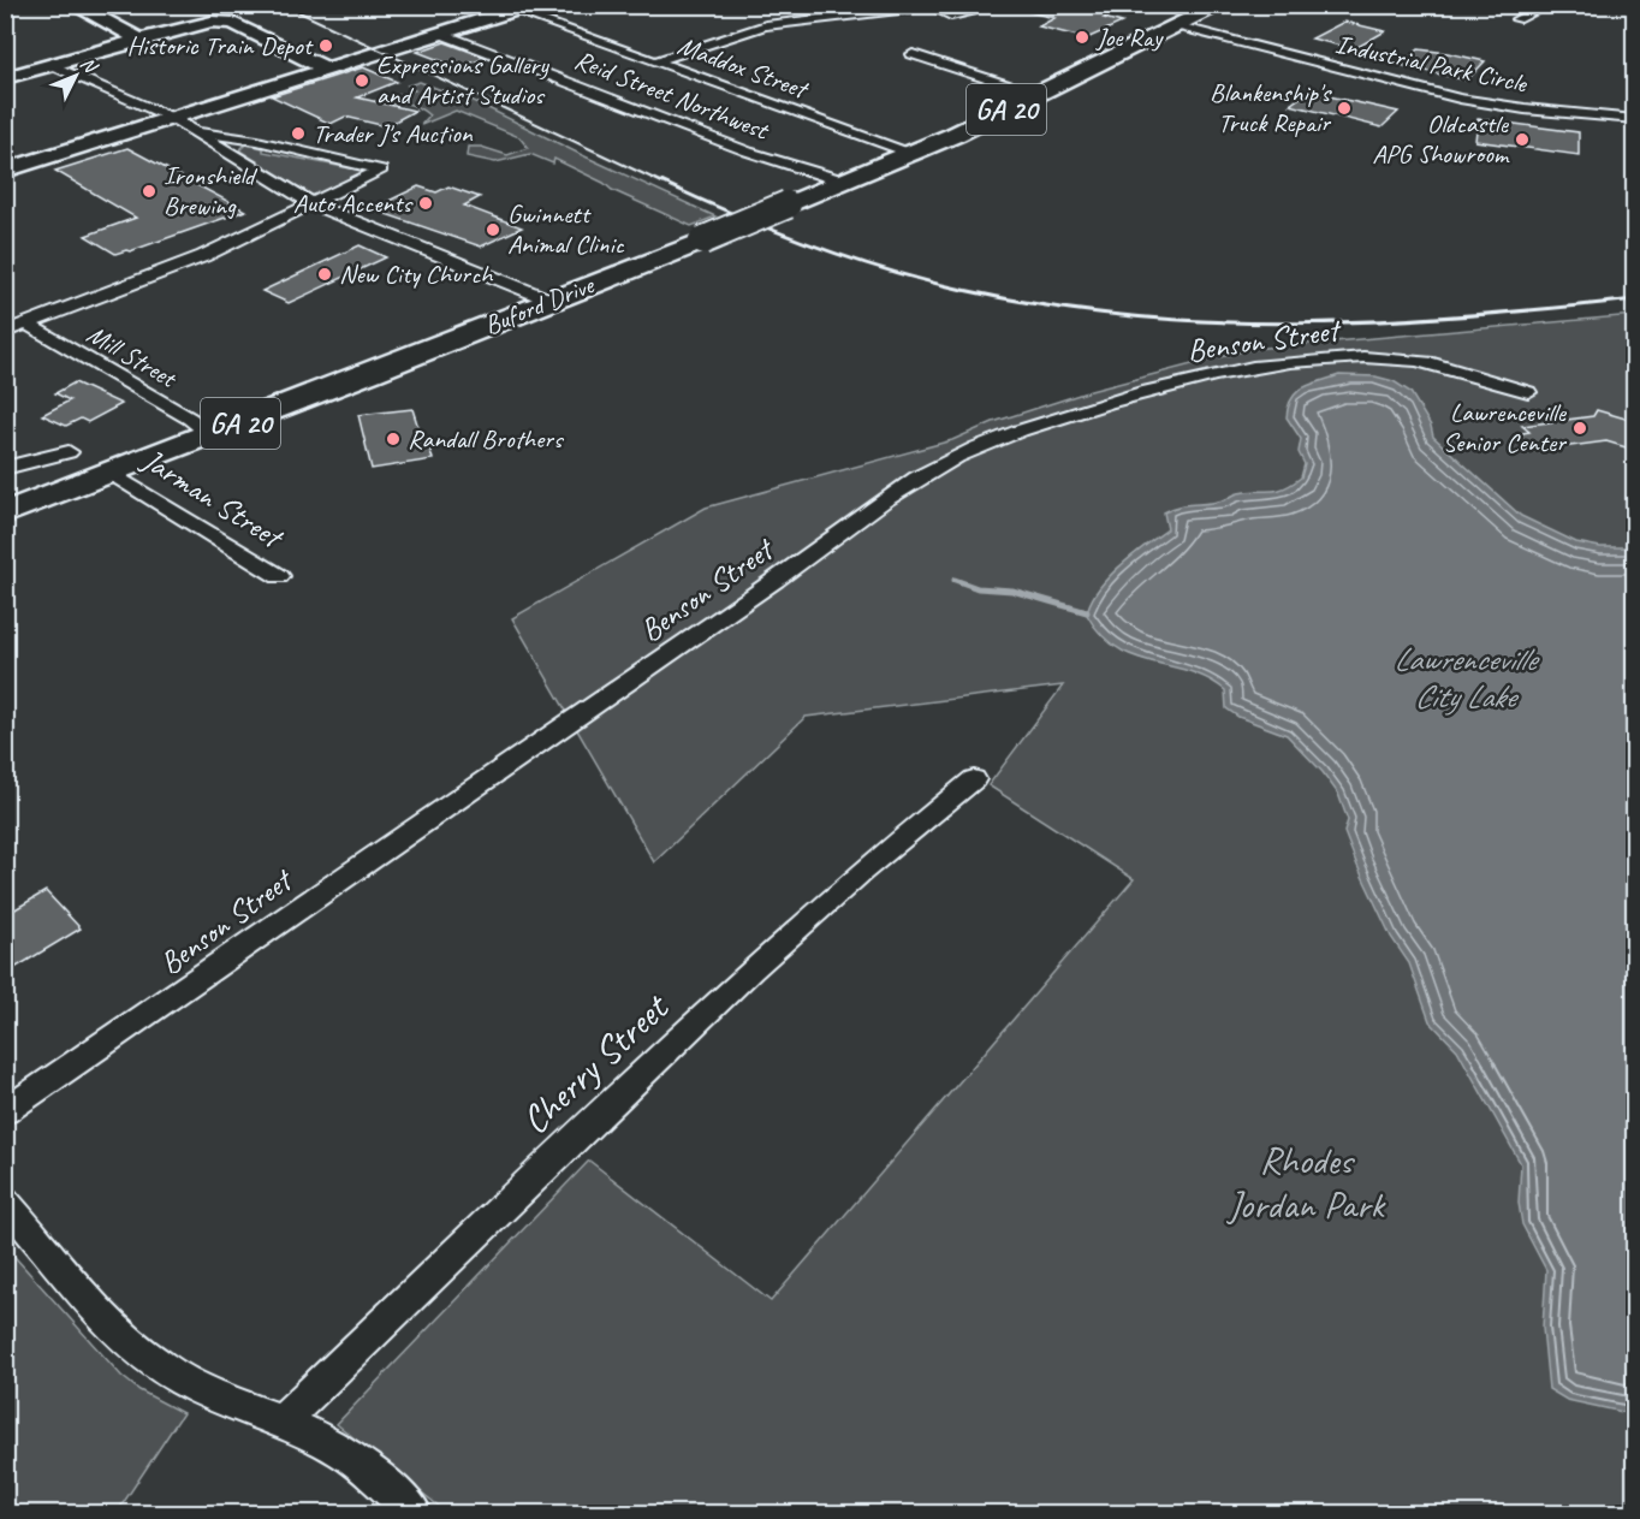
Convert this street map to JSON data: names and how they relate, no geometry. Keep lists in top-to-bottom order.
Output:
{
  "streets": {
    "highway": ["GA 20", "Buford Drive"],
    "street": [
      "Industrial Park Circle",
      "Maddox Street",
      "Reid Street Northwest",
      "Benson Street",
      "Mill Street",
      "Jarman Street",
      "Cherry Street"
    ]
  },
  "crossings": [
    ["Industrial Park Circle", "Buford Drive"],
    ["Maddox Street", "Buford Drive"],
    ["Reid Street Northwest", "Buford Drive"],
    ["Buford Drive", "Mill Street"],
    ["Buford Drive", "Jarman Street"]
  ],
  "water": ["Lawrenceville City Lake"],
  "parks": ["Rhodes Jordan Park"],
  "places": [
    "Joe Ray",
    "Historic Train Depot",
    "Expressions Gallery and Artist Studios",
    "Blankenship's Truck Repair",
    "Trader J's Auction",
    "Oldcastle APG Showroom",
    "Ironshield Brewing",
    "Auto Accents",
    "Gwinnett Animal Clinic",
    "New City Church",
    "Lawrenceville Senior Center",
    "Randall Brothers"
  ],
  "north": "top right"
}
